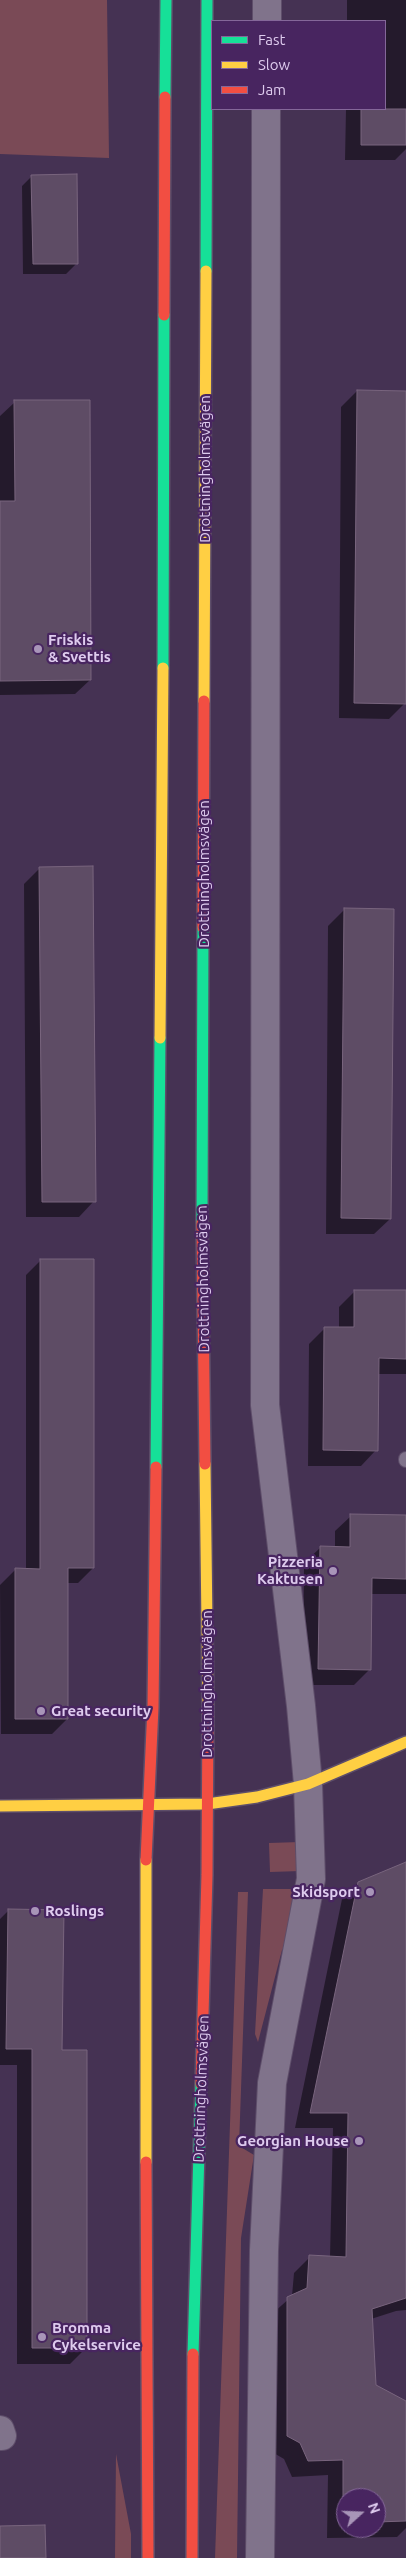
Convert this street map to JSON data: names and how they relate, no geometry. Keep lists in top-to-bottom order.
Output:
{
  "streets": {
    "main road": ["Drottningholmsvägen"]
  },
  "places": [
    "Friskis & Svettis",
    "Pizzeria Kaktusen",
    "Great security",
    "Skidsport",
    "Roslings",
    "Georgian House",
    "Bromma Cykelservice"
  ],
  "legend": ["Fast", "Slow", "Jam"],
  "north": "right"
}
